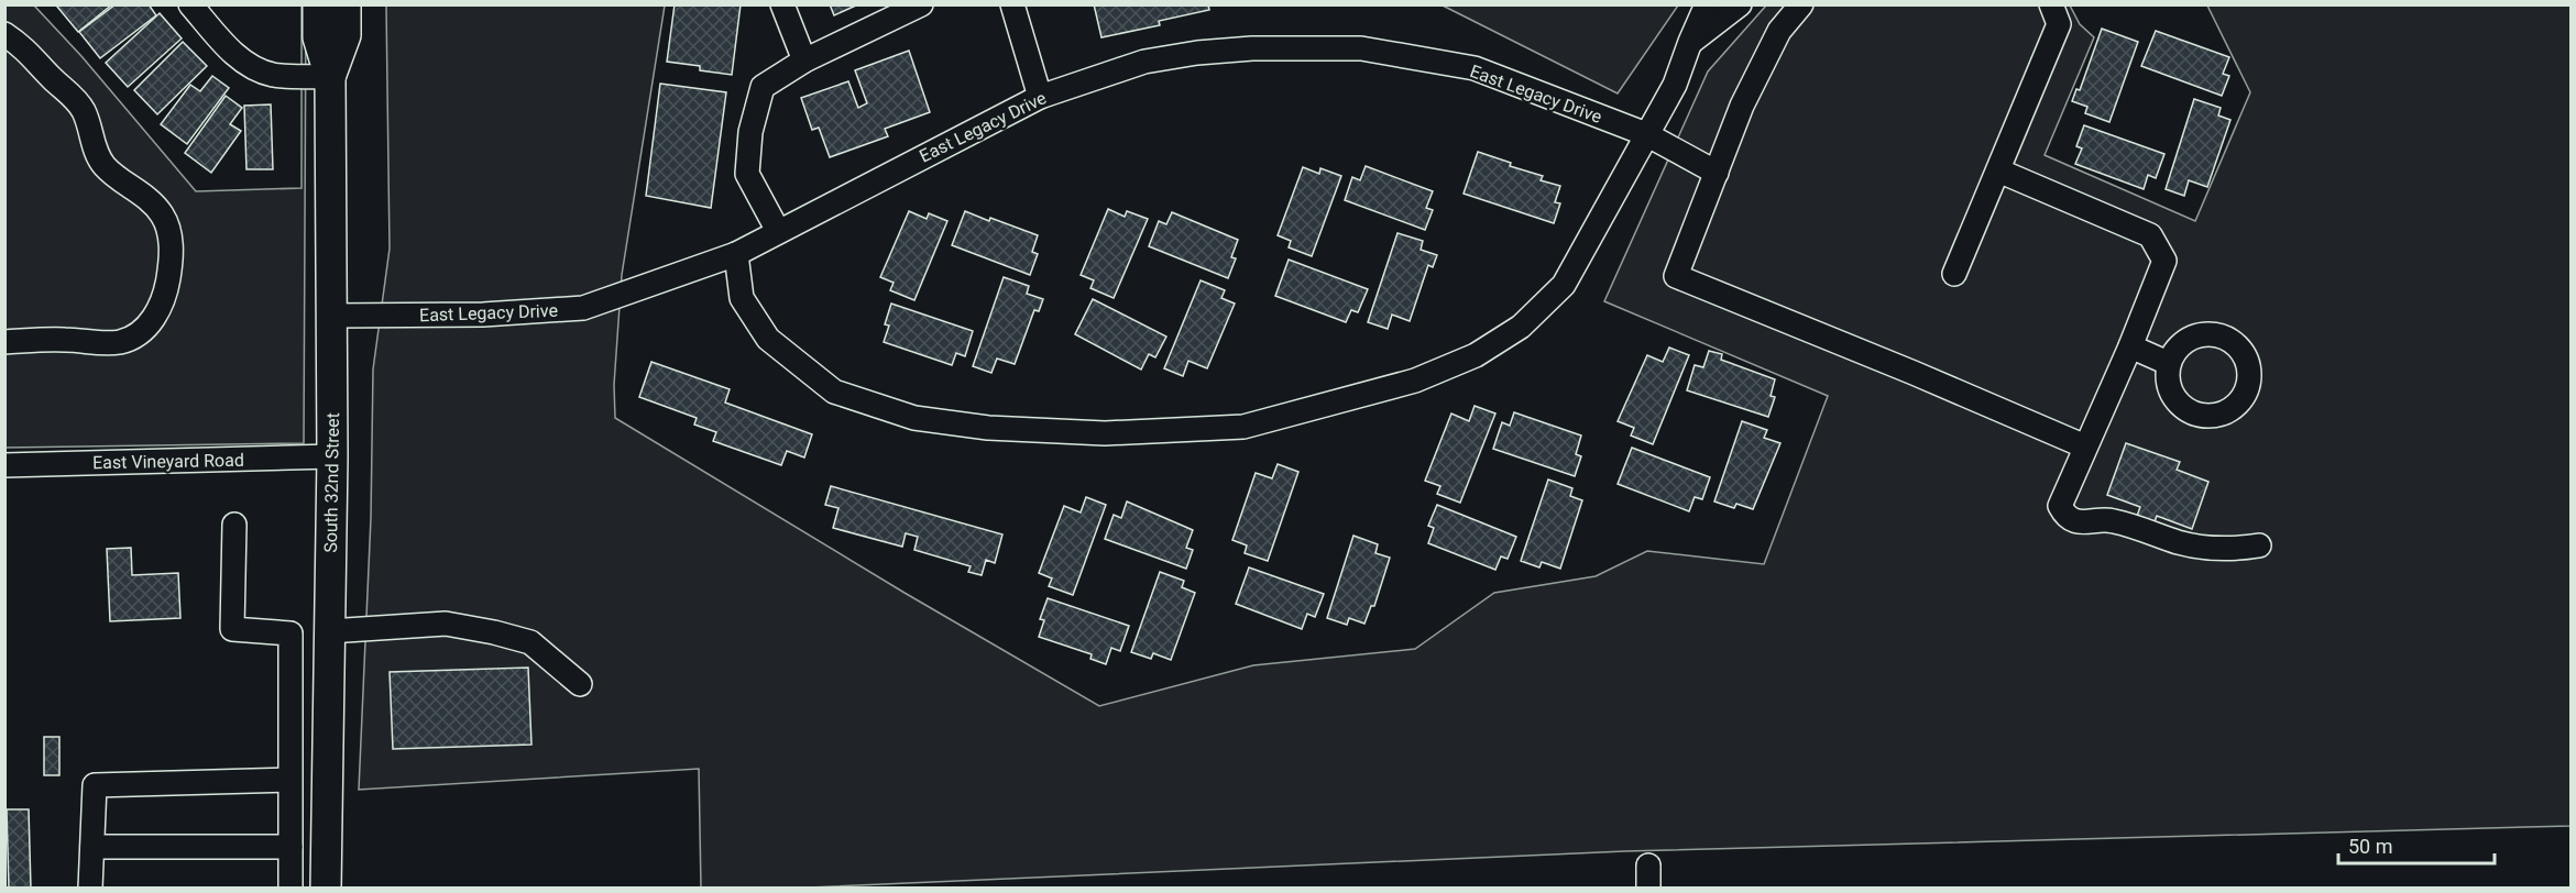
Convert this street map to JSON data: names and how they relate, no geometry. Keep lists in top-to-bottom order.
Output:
{
  "streets": {
    "main road": ["South 32nd Street"],
    "street": ["East Legacy Drive", "East Vineyard Road"]
  },
  "crossings": [
    ["East Legacy Drive", "South 32nd Street"],
    ["East Vineyard Road", "South 32nd Street"]
  ],
  "scale_bar": "50 m"
}
